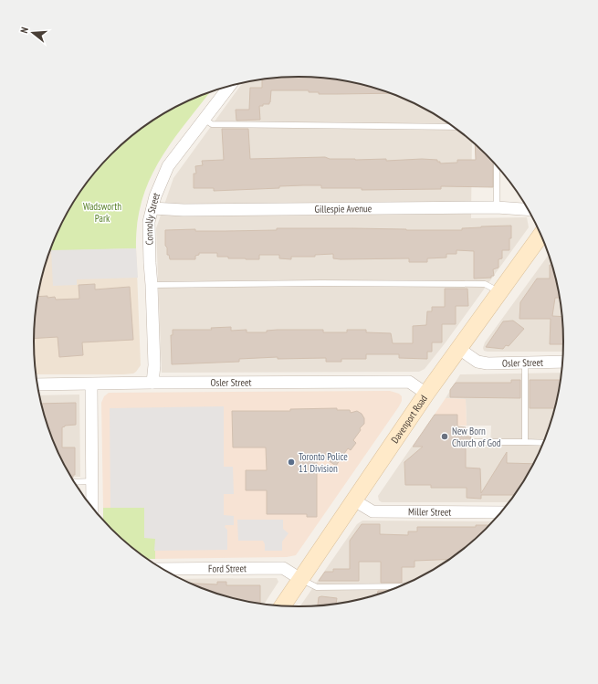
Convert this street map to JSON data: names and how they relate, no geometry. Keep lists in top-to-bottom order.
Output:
{
  "streets": {
    "street": [
      "Gillespie Avenue",
      "Connolly Street",
      "Osler Street",
      "Davenport Road",
      "Miller Street",
      "Ford Street"
    ]
  },
  "crossings": [
    ["Gillespie Avenue", "Connolly Street"],
    ["Connolly Street", "Osler Street"],
    ["Osler Street", "Davenport Road"],
    ["Davenport Road", "Miller Street"],
    ["Davenport Road", "Ford Street"]
  ],
  "parks": ["Wadsworth Park"],
  "places": ["New Born Church of God", "Toronto Police 11 Division"],
  "north": "left"
}
